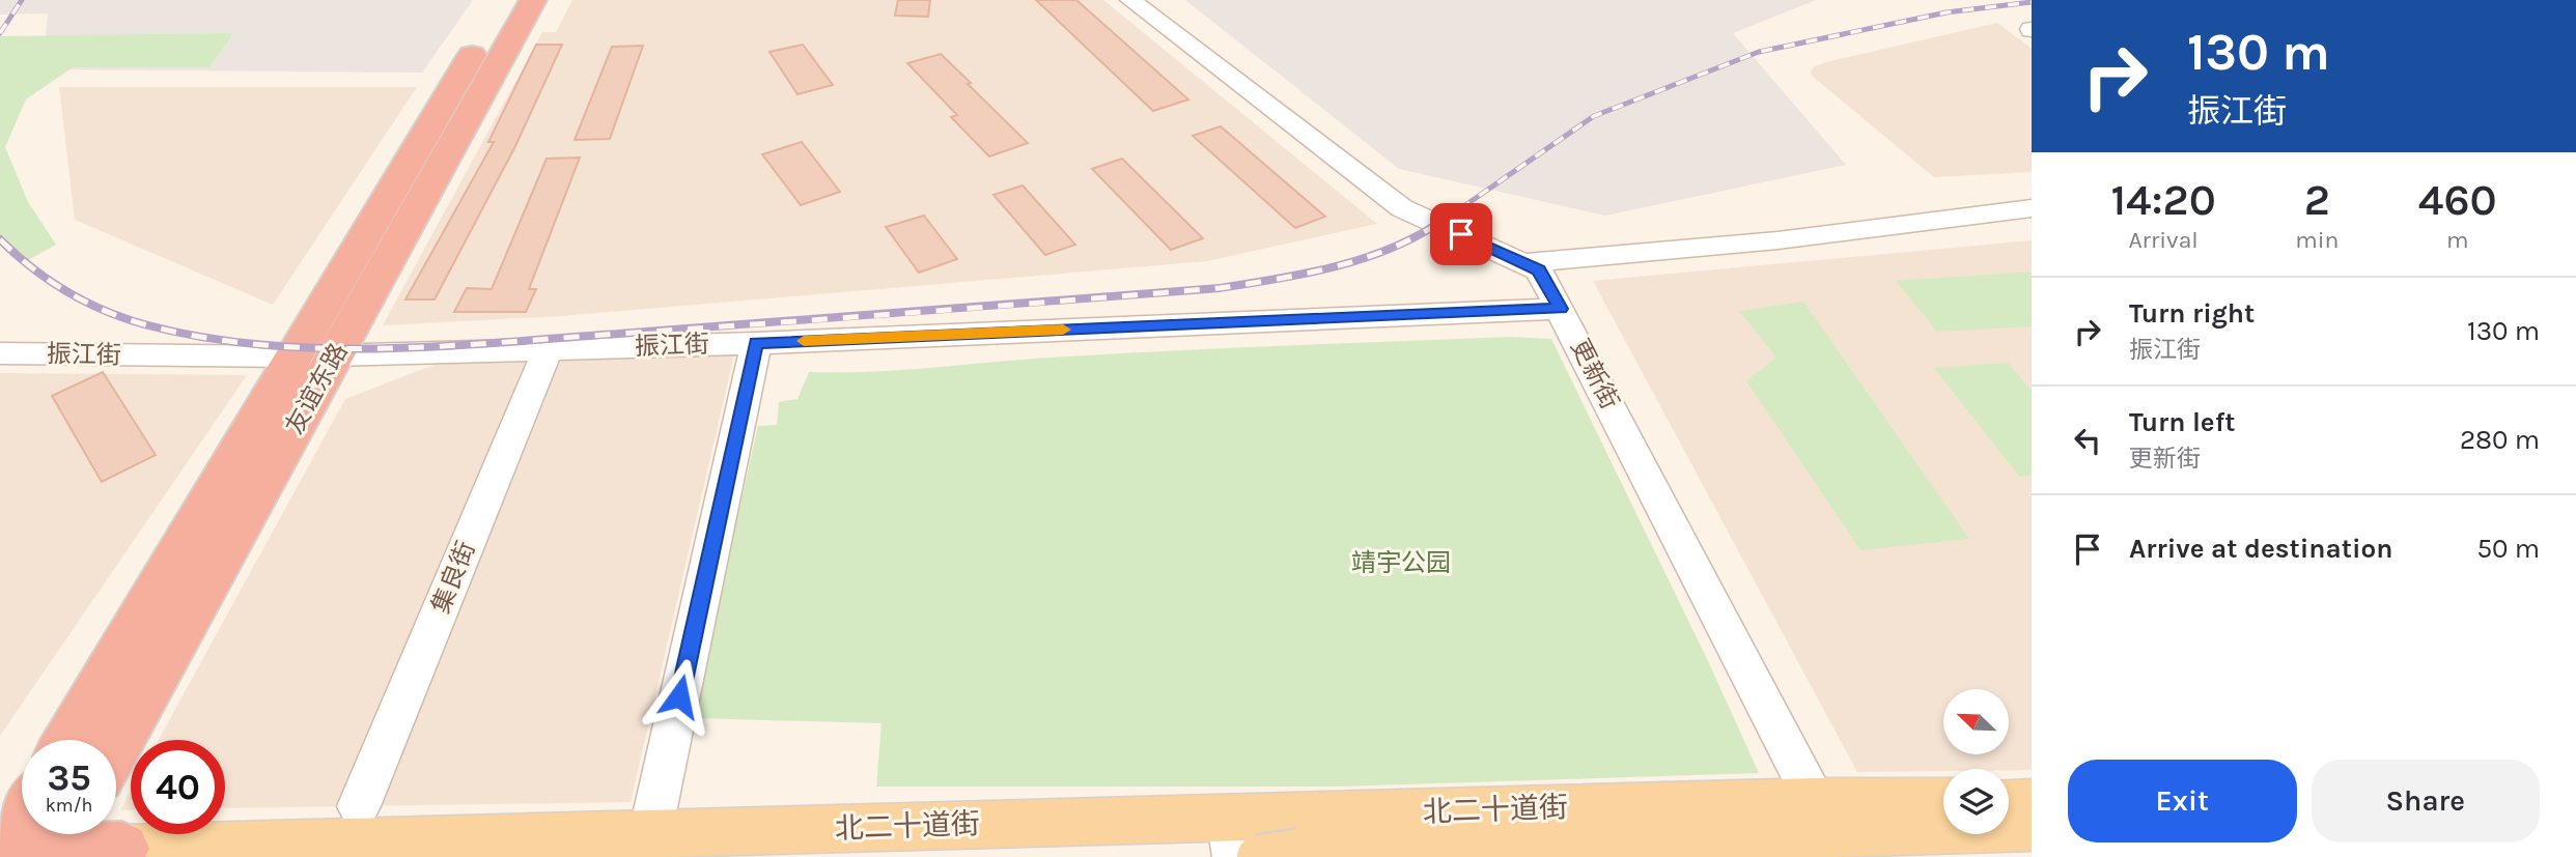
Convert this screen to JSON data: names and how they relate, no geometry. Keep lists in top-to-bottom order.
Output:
{
  "streets": {
    "highway": ["友谊东路", "北二十道街"],
    "street": ["振江街", "更新街", "集良街"]
  },
  "crossings": [
    ["振江街", "更新街"],
    ["振江街", "友谊东路"],
    ["振江街", "集良街"],
    ["更新街", "北二十道街"]
  ],
  "parks": ["靖宇公园"],
  "north": "top left",
  "page": {
    "turn": ["130 m", "振江街"],
    "eta": [
      "14:20",
      "Arrival",
      "2",
      "min",
      "460",
      "m"
    ],
    "list": [
      {
        "name": "Turn right",
        "note": "振江街",
        "value": "130 m"
      },
      {
        "name": "Turn left",
        "note": "更新街",
        "value": "280 m"
      },
      {
        "name": "Arrive at destination",
        "value": "50 m"
      }
    ],
    "speed": "35 km/h",
    "limit": "40",
    "buttons": ["Exit", "Share"]
  }
}
